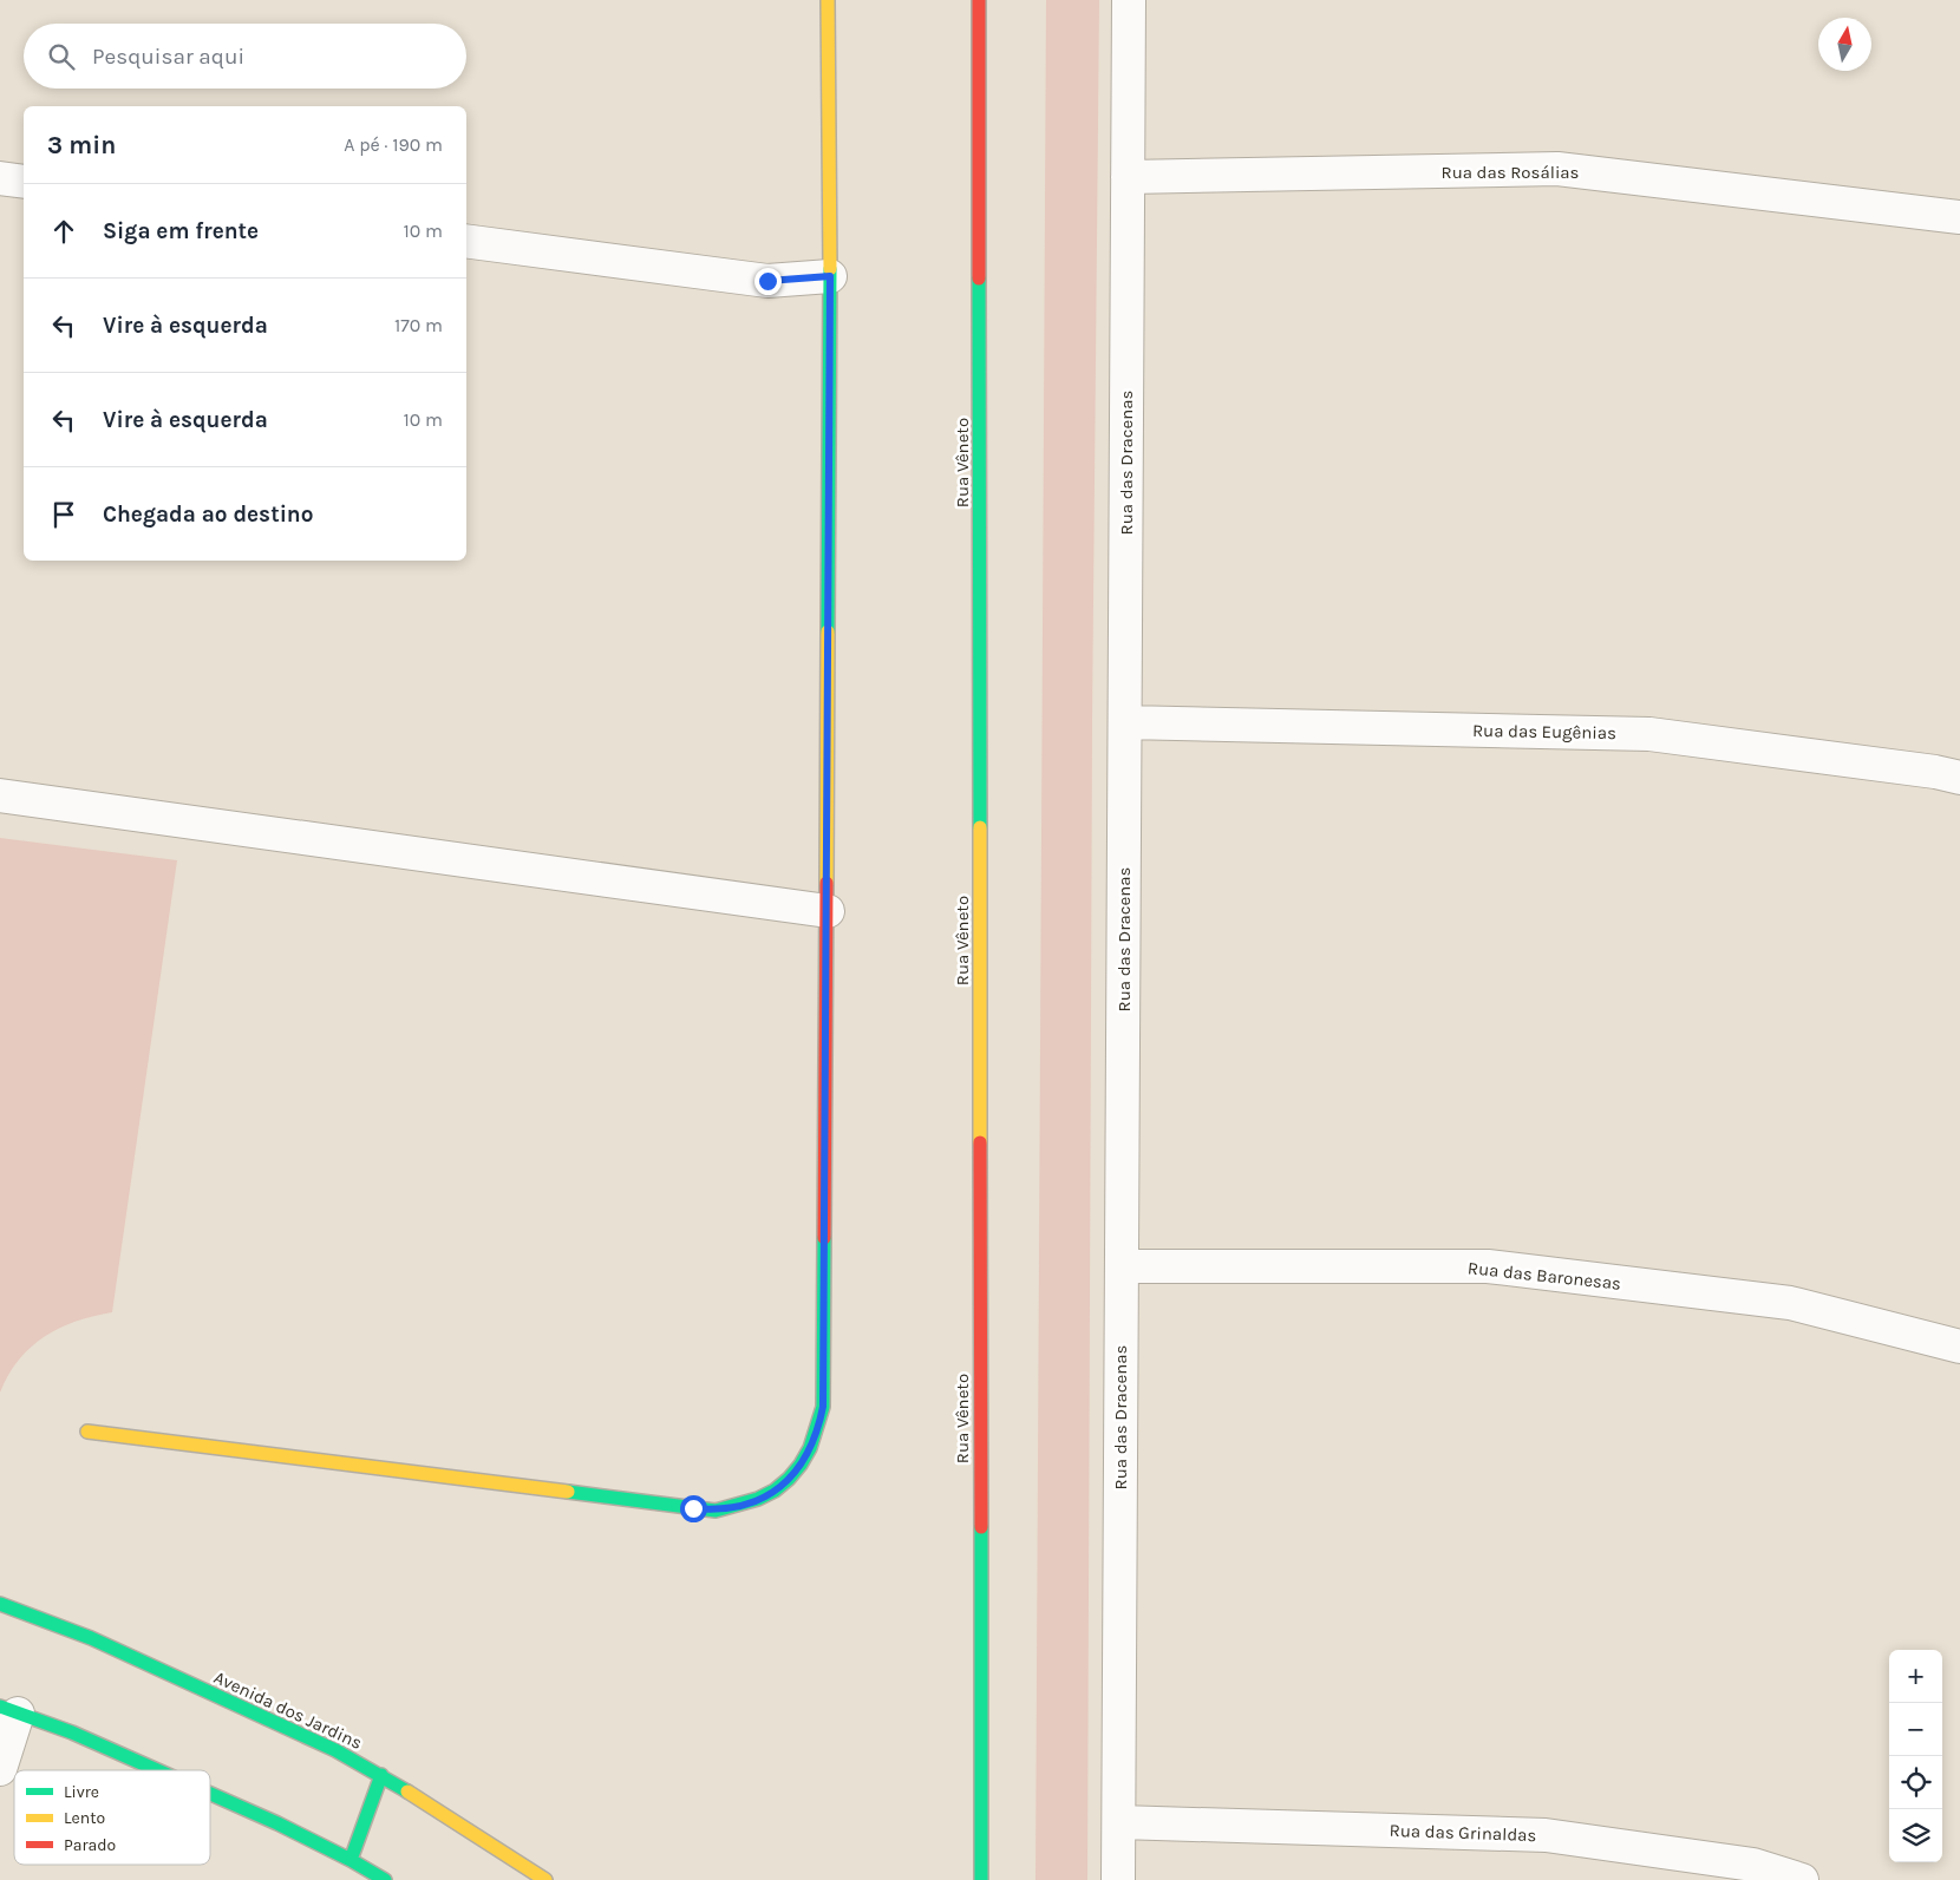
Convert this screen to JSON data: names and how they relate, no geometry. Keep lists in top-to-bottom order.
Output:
{
  "streets": {
    "street": [
      "Rua das Rosálias",
      "Rua Vêneto",
      "Rua das Dracenas",
      "Rua das Eugênias",
      "Rua das Baronesas",
      "Avenida dos Jardins",
      "Rua das Grinaldas"
    ]
  },
  "crossings": [
    ["Rua das Rosálias", "Rua das Dracenas"],
    ["Rua das Dracenas", "Rua das Eugênias"],
    ["Rua das Dracenas", "Rua das Baronesas"],
    ["Rua das Dracenas", "Rua das Grinaldas"]
  ],
  "legend": ["Livre", "Lento", "Parado"],
  "north": "top",
  "page": {
    "search": "Pesquisar aqui",
    "heading": ["3 min", "A pé · 190 m"],
    "list": [
      ["Siga em frente", "10 m"],
      ["Vire à esquerda", "170 m"],
      ["Vire à esquerda", "10 m"],
      "Chegada ao destino"
    ],
    "map_buttons": ["+", "−"]
  }
}
